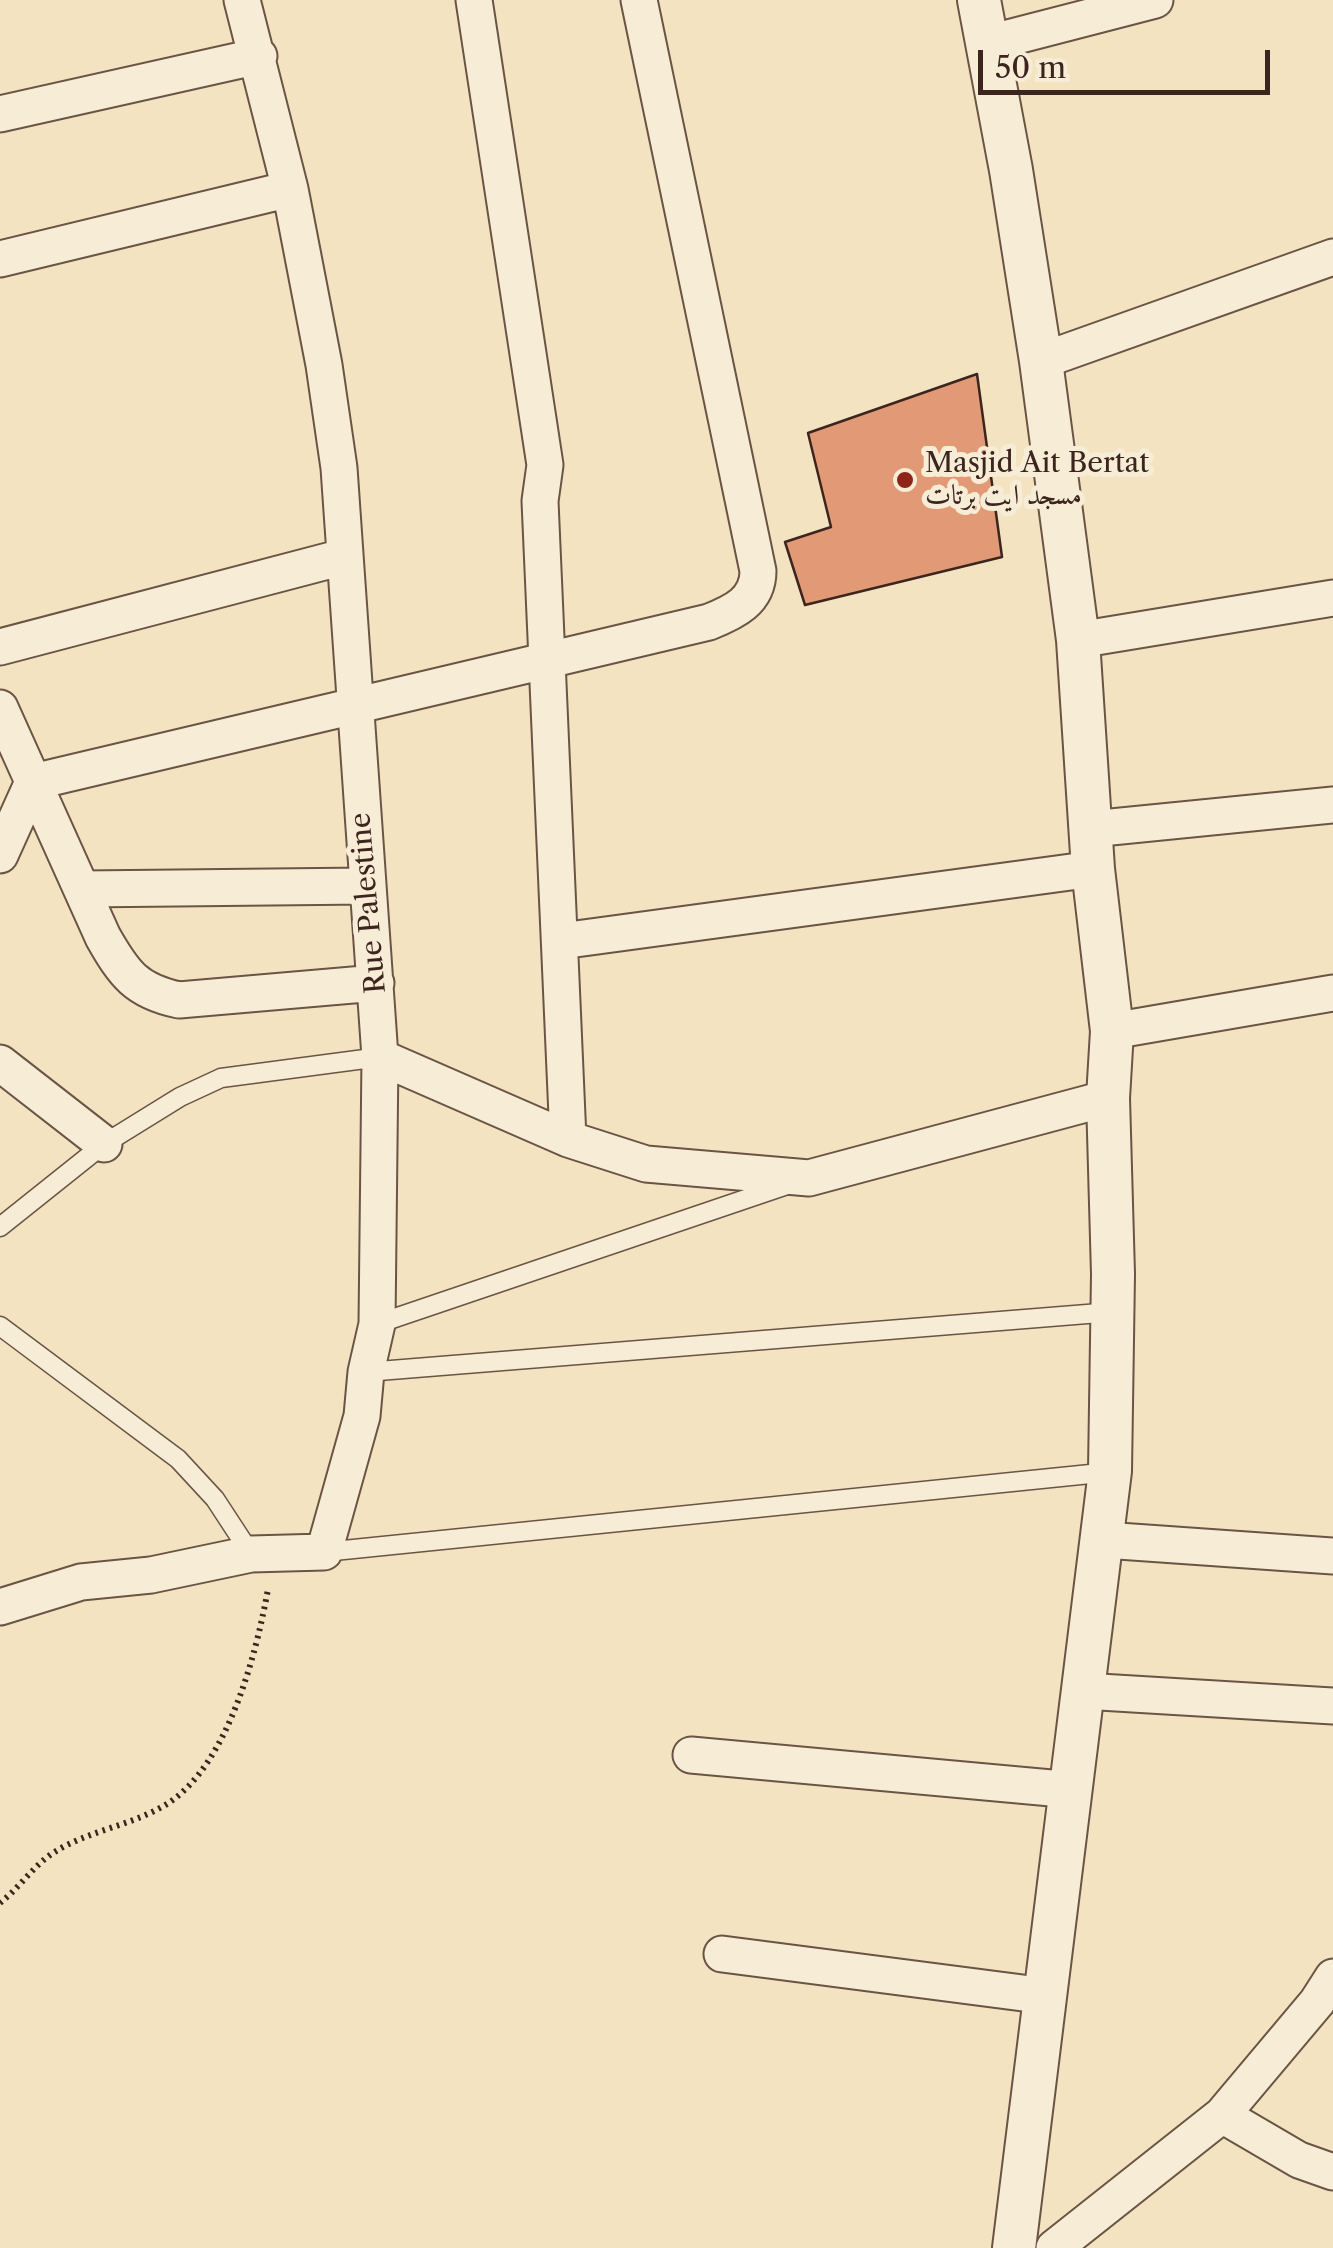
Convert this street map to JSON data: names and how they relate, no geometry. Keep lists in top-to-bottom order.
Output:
{
  "streets": {
    "street": ["Rue Palestine"]
  },
  "places": ["Masjid Ait Bertat مسجد ايت برتات"],
  "scale_bar": "50 m"
}
